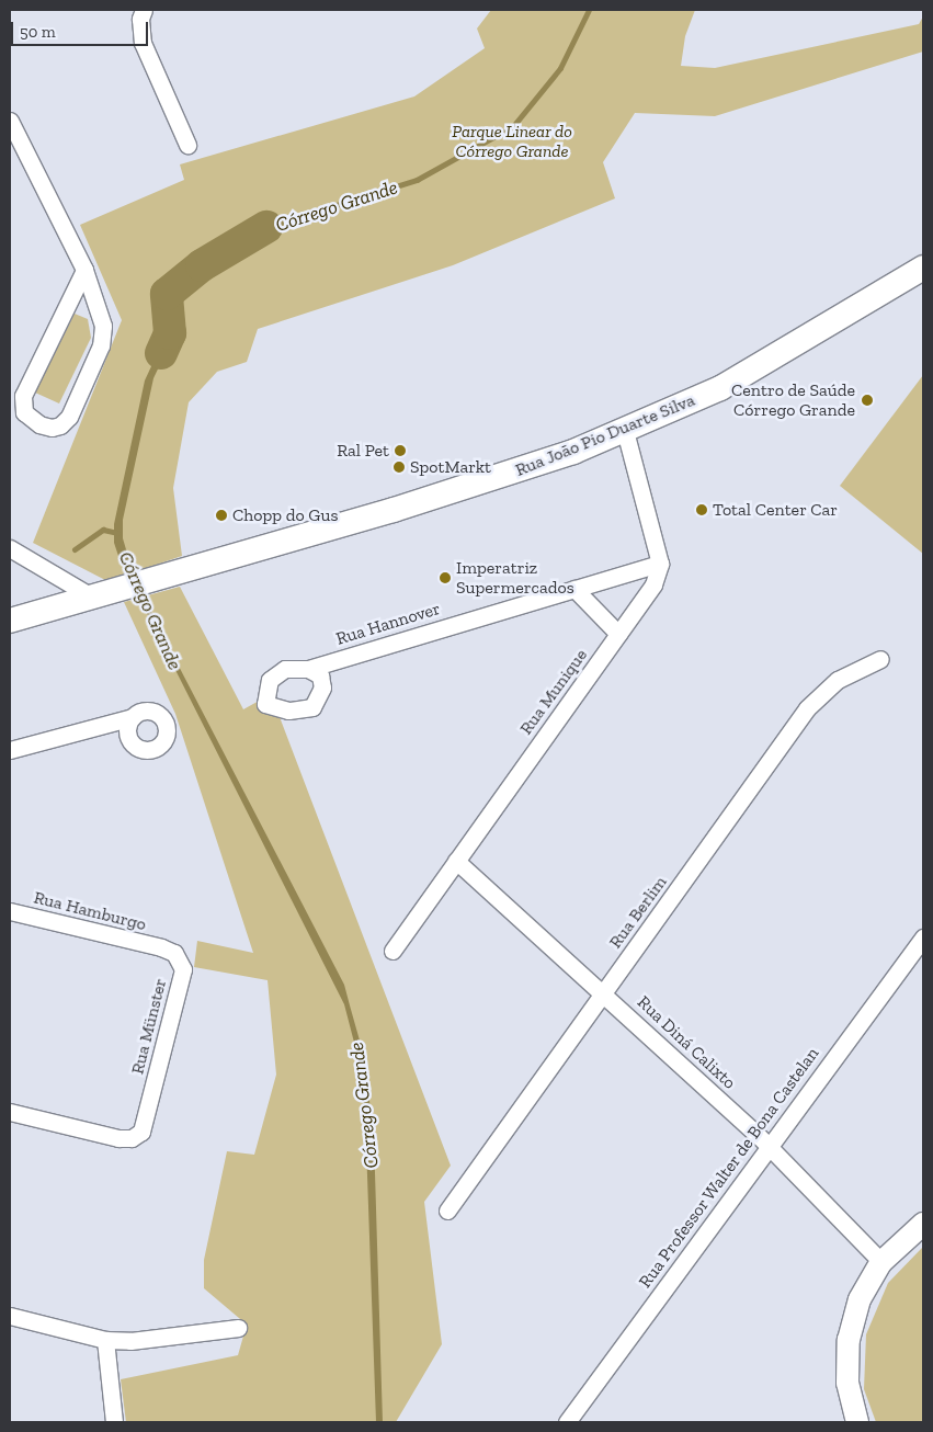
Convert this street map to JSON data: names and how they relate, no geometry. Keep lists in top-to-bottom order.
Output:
{
  "streets": {
    "main road": ["Rua João Pio Duarte Silva"],
    "street": [
      "Rua Hannover",
      "Rua Munique",
      "Rua Hamburgo",
      "Rua Berlim",
      "Rua Münster",
      "Rua Diná Calixto",
      "Rua Professor Walter de Bona Castelan"
    ]
  },
  "crossings": [
    ["Rua Hannover", "Rua Munique"],
    ["Rua Munique", "Rua Diná Calixto"],
    ["Rua Hamburgo", "Rua Münster"],
    ["Rua Berlim", "Rua Diná Calixto"],
    ["Rua Diná Calixto", "Rua Professor Walter de Bona Castelan"]
  ],
  "water": ["Córrego Grande"],
  "parks": ["Parque Linear do Córrego Grande"],
  "places": [
    "Centro de Saúde Córrego Grande",
    "Ral Pet",
    "SpotMarkt",
    "Total Center Car",
    "Chopp do Gus",
    "Imperatriz Supermercados"
  ],
  "scale_bar": "50 m"
}
